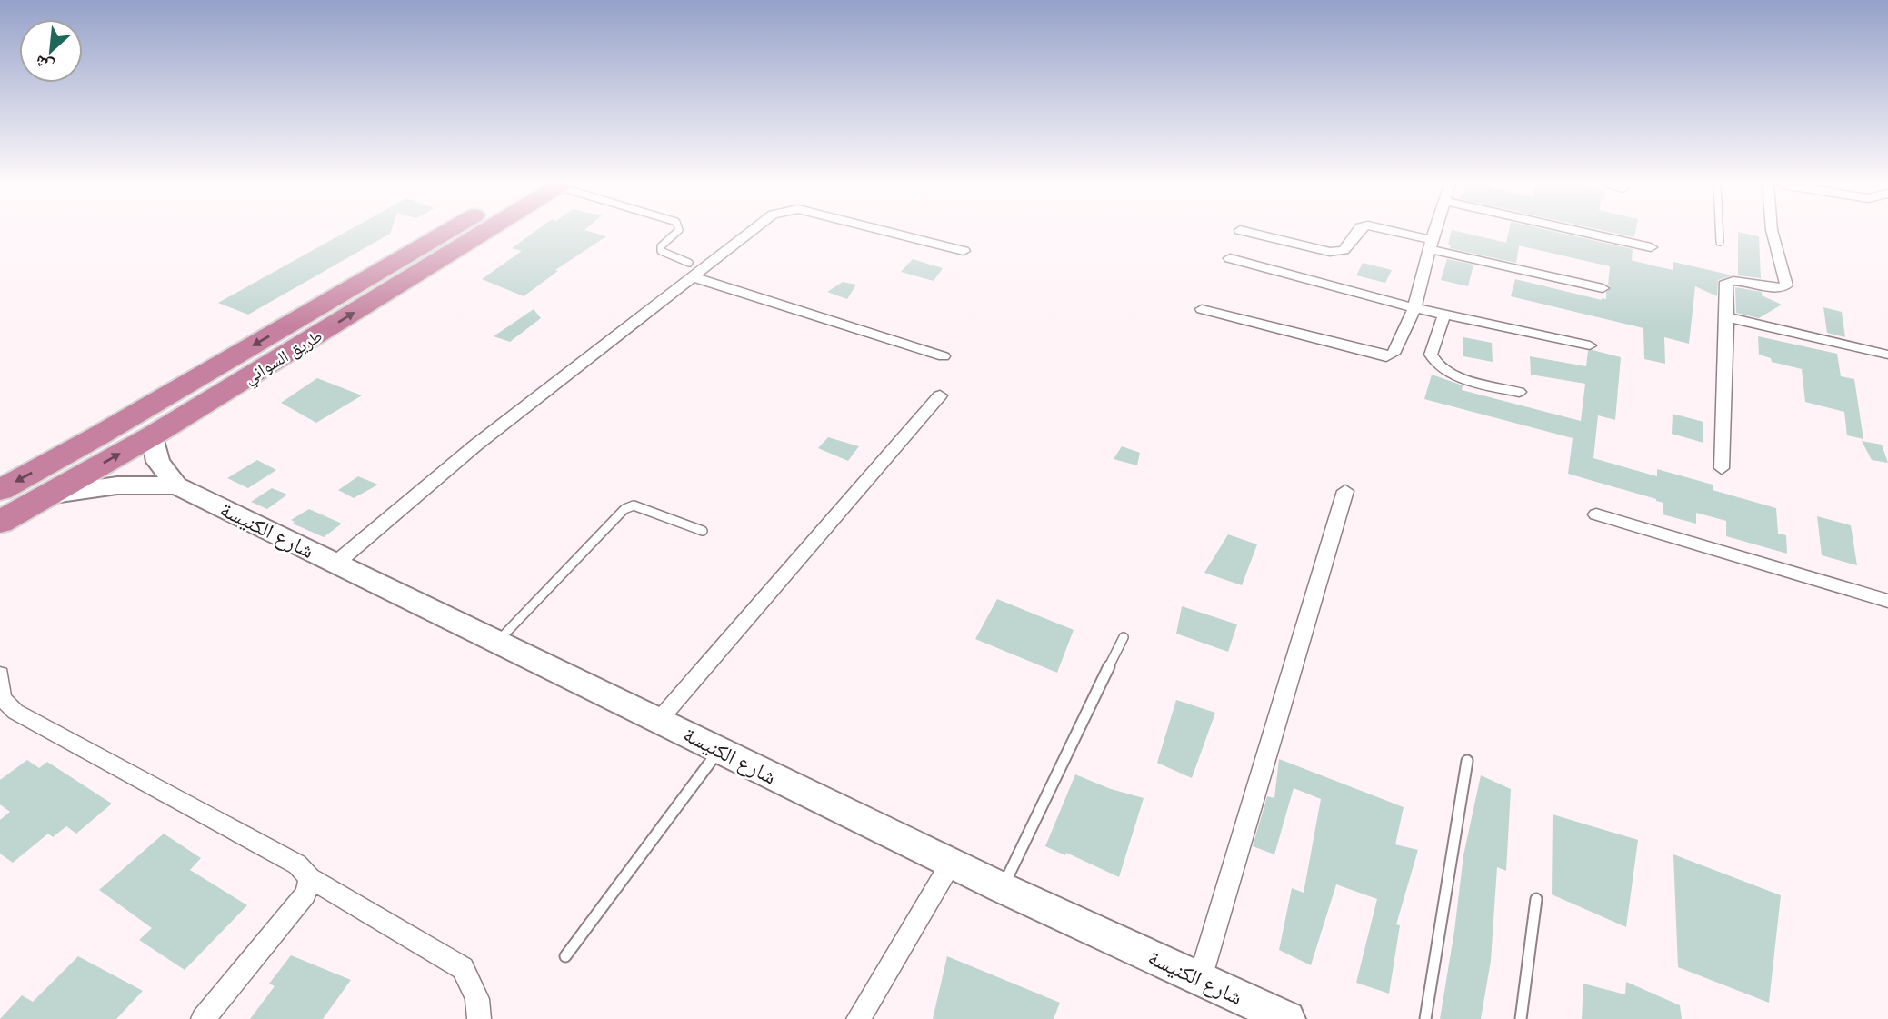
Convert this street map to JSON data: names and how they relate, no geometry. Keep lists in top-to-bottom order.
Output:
{
  "streets": {
    "highway": ["طريق السواني"],
    "main road": ["شارع الكنيسة"]
  },
  "crossings": [
    ["طريق السواني", "شارع الكنيسة"]
  ],
  "north": "bottom left"
}
